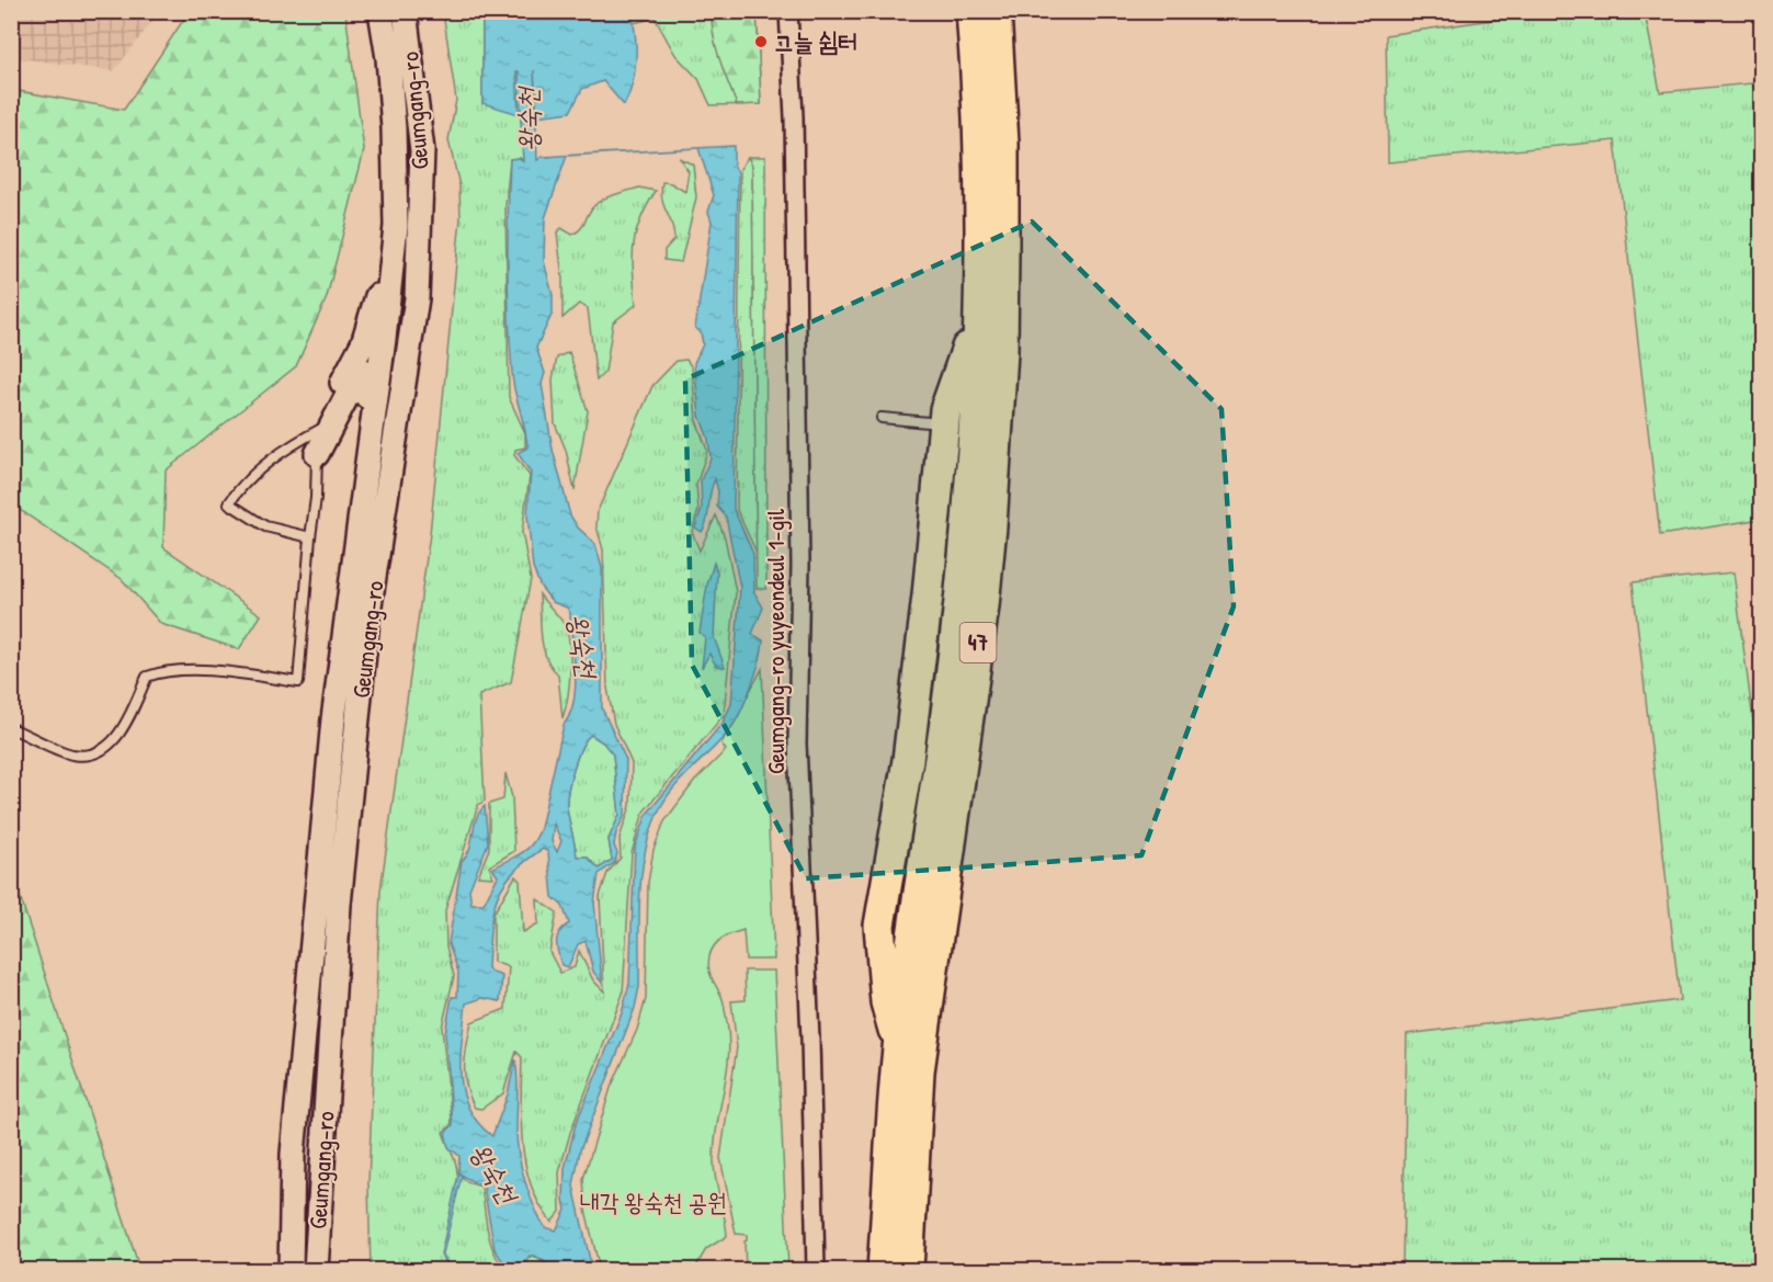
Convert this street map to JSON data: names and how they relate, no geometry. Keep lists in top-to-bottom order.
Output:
{
  "streets": {
    "highway": ["47"],
    "main road": ["Geumgang-ro"],
    "street": ["Geumgang-ro yuyeondeul 1-gil"]
  },
  "water": ["왕숙천"],
  "parks": ["내각 왕숙천 공원"],
  "places": ["그늘 쉼터"]
}
